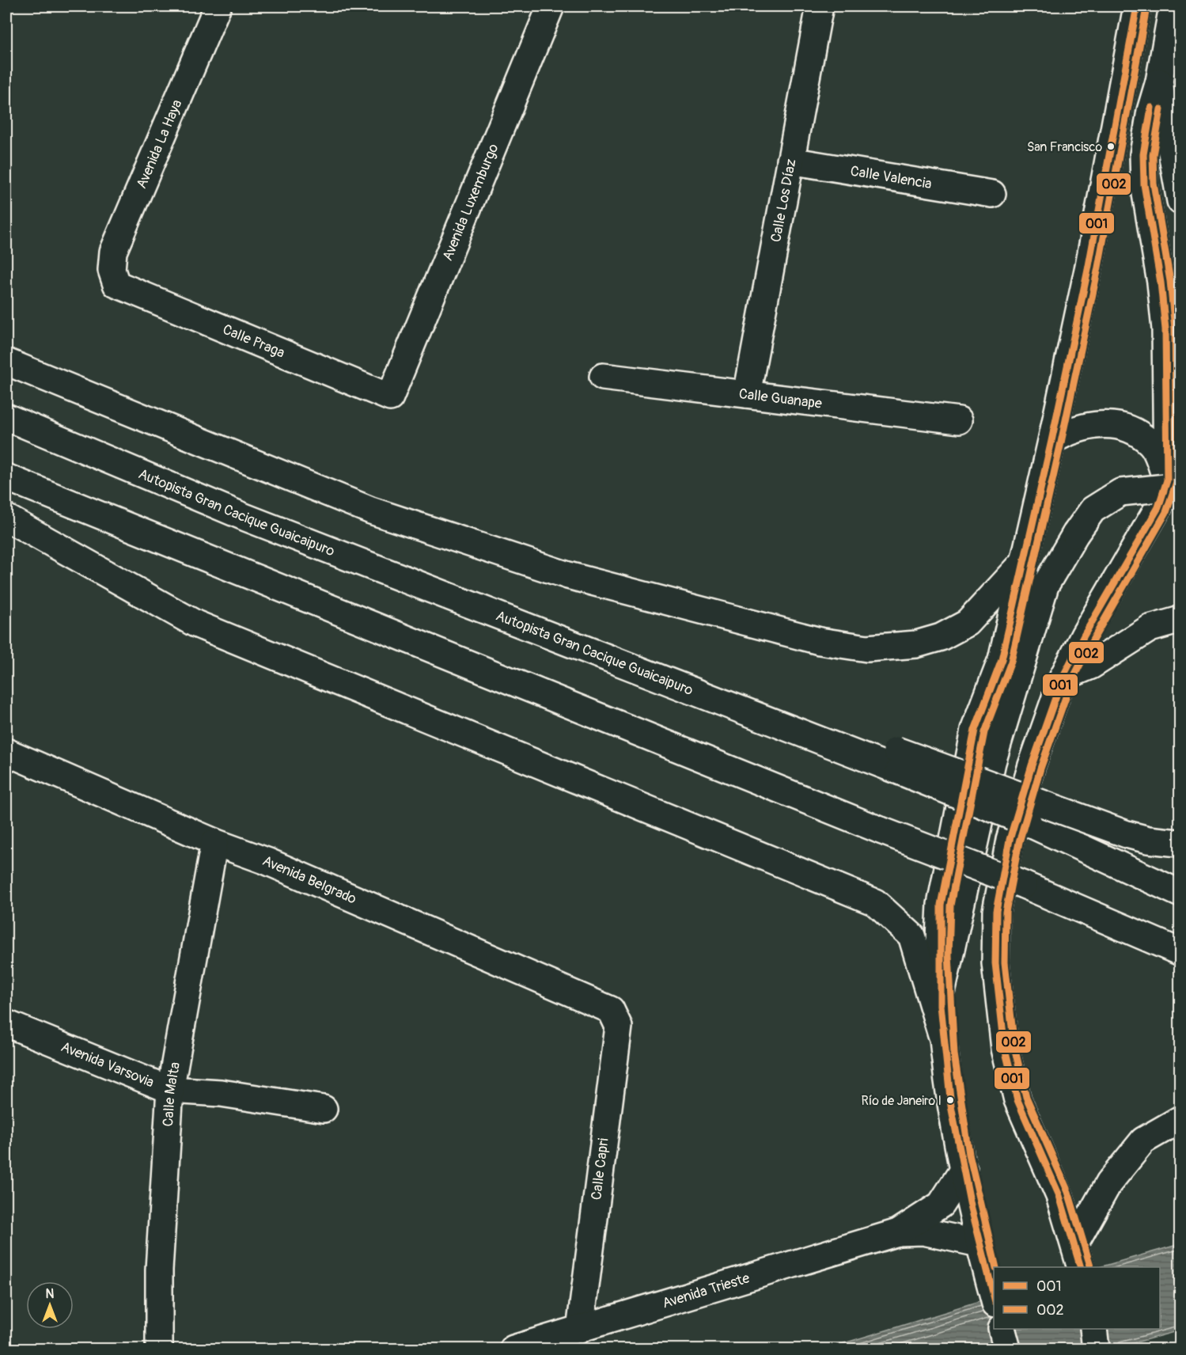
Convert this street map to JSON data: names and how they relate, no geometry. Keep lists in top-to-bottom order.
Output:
{
  "streets": {
    "main road": [
      "Avenida La Haya",
      "Calle Valencia",
      "Calle Los Díaz",
      "Avenida Luxemburgo",
      "Calle Praga",
      "Calle Guanape",
      "Autopista Gran Cacique Guaicaipuro",
      "Avenida Belgrado",
      "Avenida Varsovia",
      "Calle Malta",
      "Calle Capri",
      "Avenida Trieste"
    ]
  },
  "crossings": [
    ["Avenida La Haya", "Calle Praga"],
    ["Calle Valencia", "Calle Los Díaz"],
    ["Calle Los Díaz", "Calle Guanape"],
    ["Avenida Luxemburgo", "Calle Praga"],
    ["Avenida Belgrado", "Calle Malta"],
    ["Avenida Belgrado", "Calle Capri"],
    ["Avenida Varsovia", "Calle Malta"],
    ["Calle Capri", "Avenida Trieste"]
  ],
  "places": ["San Francisco", "Río de Janeiro I"],
  "lines": ["transit line 001", "transit line 002"],
  "legend": ["001", "002"],
  "north": "top"
}
